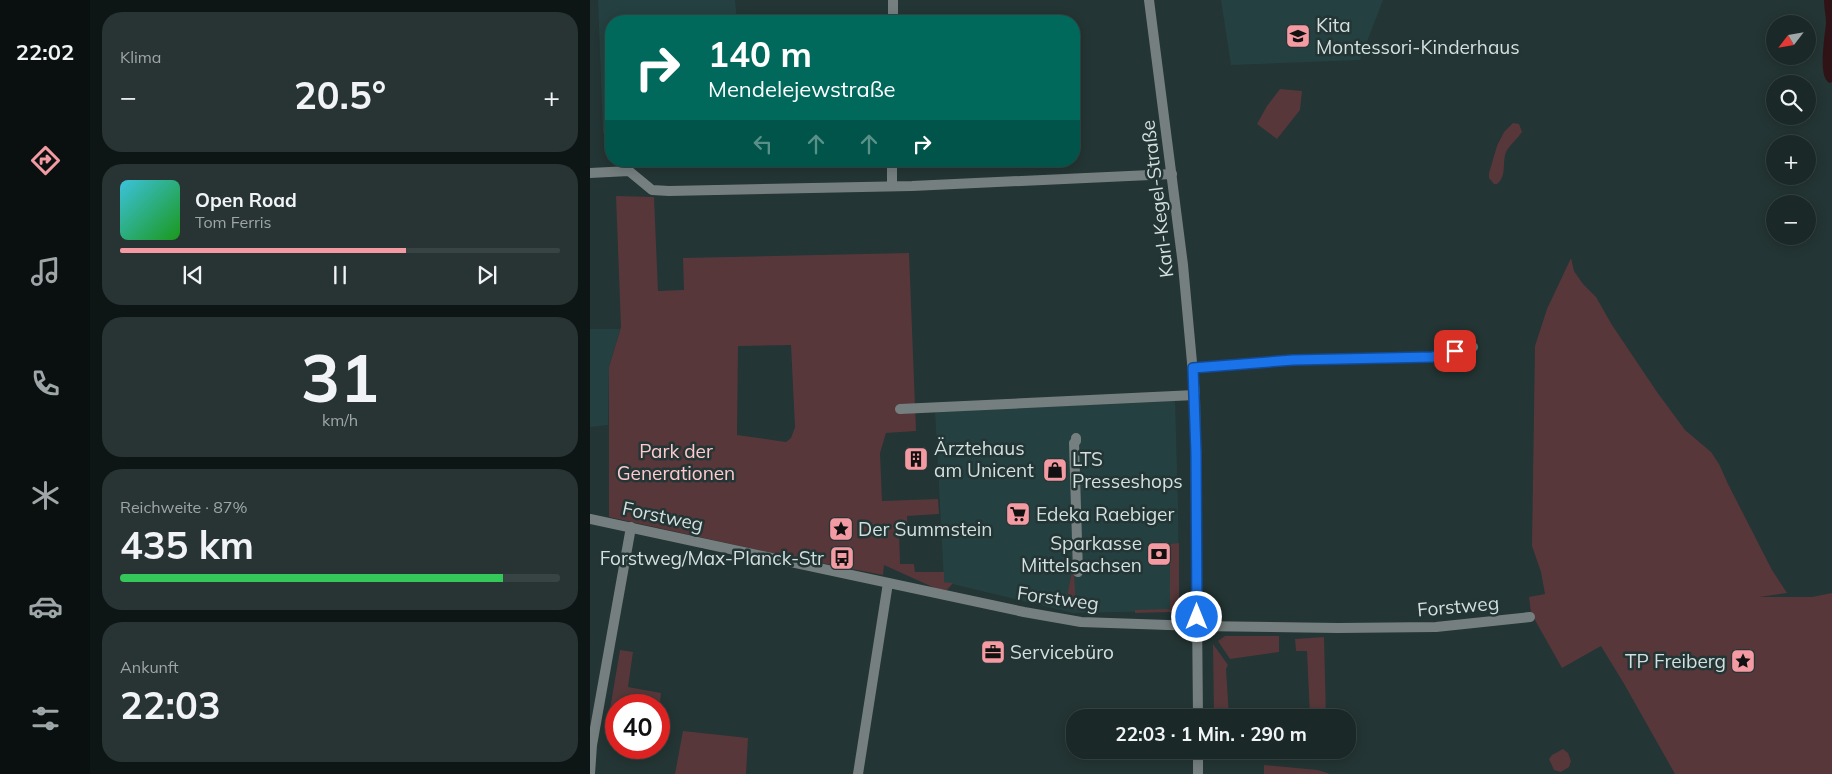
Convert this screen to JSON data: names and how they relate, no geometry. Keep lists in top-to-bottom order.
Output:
{
  "streets": {
    "street": ["Karl-Kegel-Straße", "Forstweg"]
  },
  "crossings": [
    ["Karl-Kegel-Straße", "Forstweg"]
  ],
  "parks": ["Park der Generationen"],
  "places": {
    "school or university": ["Kita Montessori-Kinderhaus"],
    "building": ["Ärztehaus am Unicent"],
    "shop": ["LTS Presseshops"],
    "supermarket": ["Edeka Raebiger"],
    "place": ["Der Summstein", "TP Freiberg"],
    "bank": ["Sparkasse Mittelsachsen"],
    "bus stop": ["Forstweg/Max-Planck-Str"],
    "office": ["Servicebüro"]
  },
  "north": "bottom left",
  "page": {
    "tabs": "22:02",
    "tile": [
      "Klima",
      ["31", "km/h"],
      ["Reichweite · 87%", "435 km"],
      ["Ankunft", "22:03"]
    ],
    "map_buttons": ["+", "−"],
    "turn": ["140 m", "Mendelejewstraße"],
    "heat": ["−", "20.5°", "+"],
    "song": ["Open Road", "Tom Ferris"],
    "limit": "40",
    "trip": "22:03 · 1 Min. · 290 m"
  }
}
